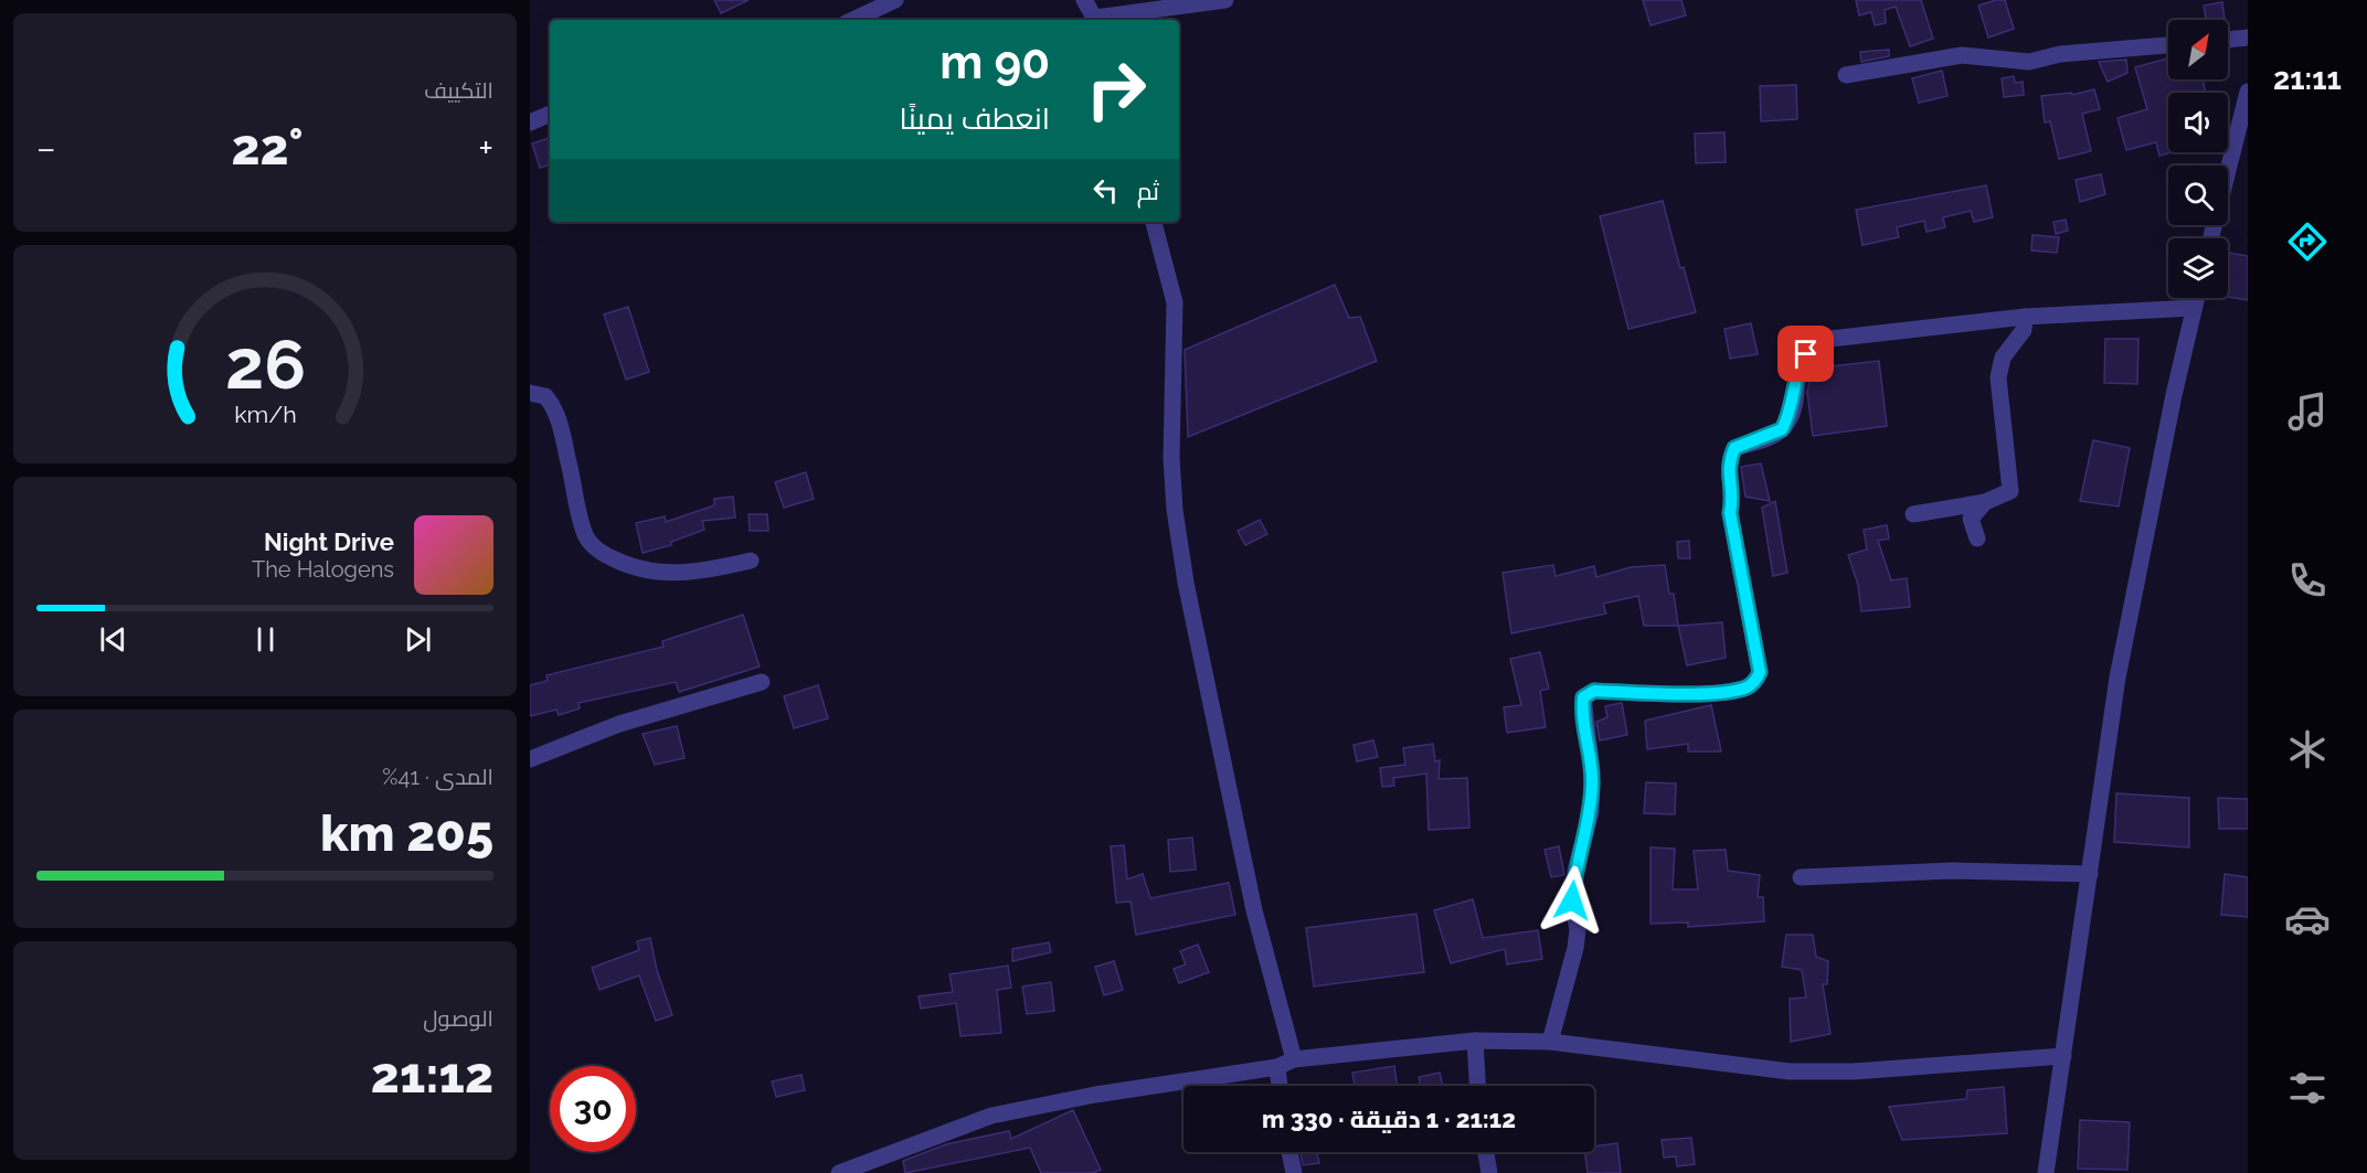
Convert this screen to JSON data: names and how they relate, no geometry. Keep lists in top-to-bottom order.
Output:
{
  "north": "top right",
  "page": {
    "tabs": "21:11",
    "tile": [
      "التكييف",
      ["المدى · 41%", "205 km"],
      ["الوصول", "21:12"]
    ],
    "turn": ["90 m", "انعطف يمينًا"],
    "heat": ["−", "22°", "+"],
    "then": "ثم",
    "song": ["Night Drive", "The Halogens"],
    "limit": "30",
    "trip": "21:12 · 1 دقيقة · 330 m",
    "gauge": ["26", "km/h"]
  }
}
